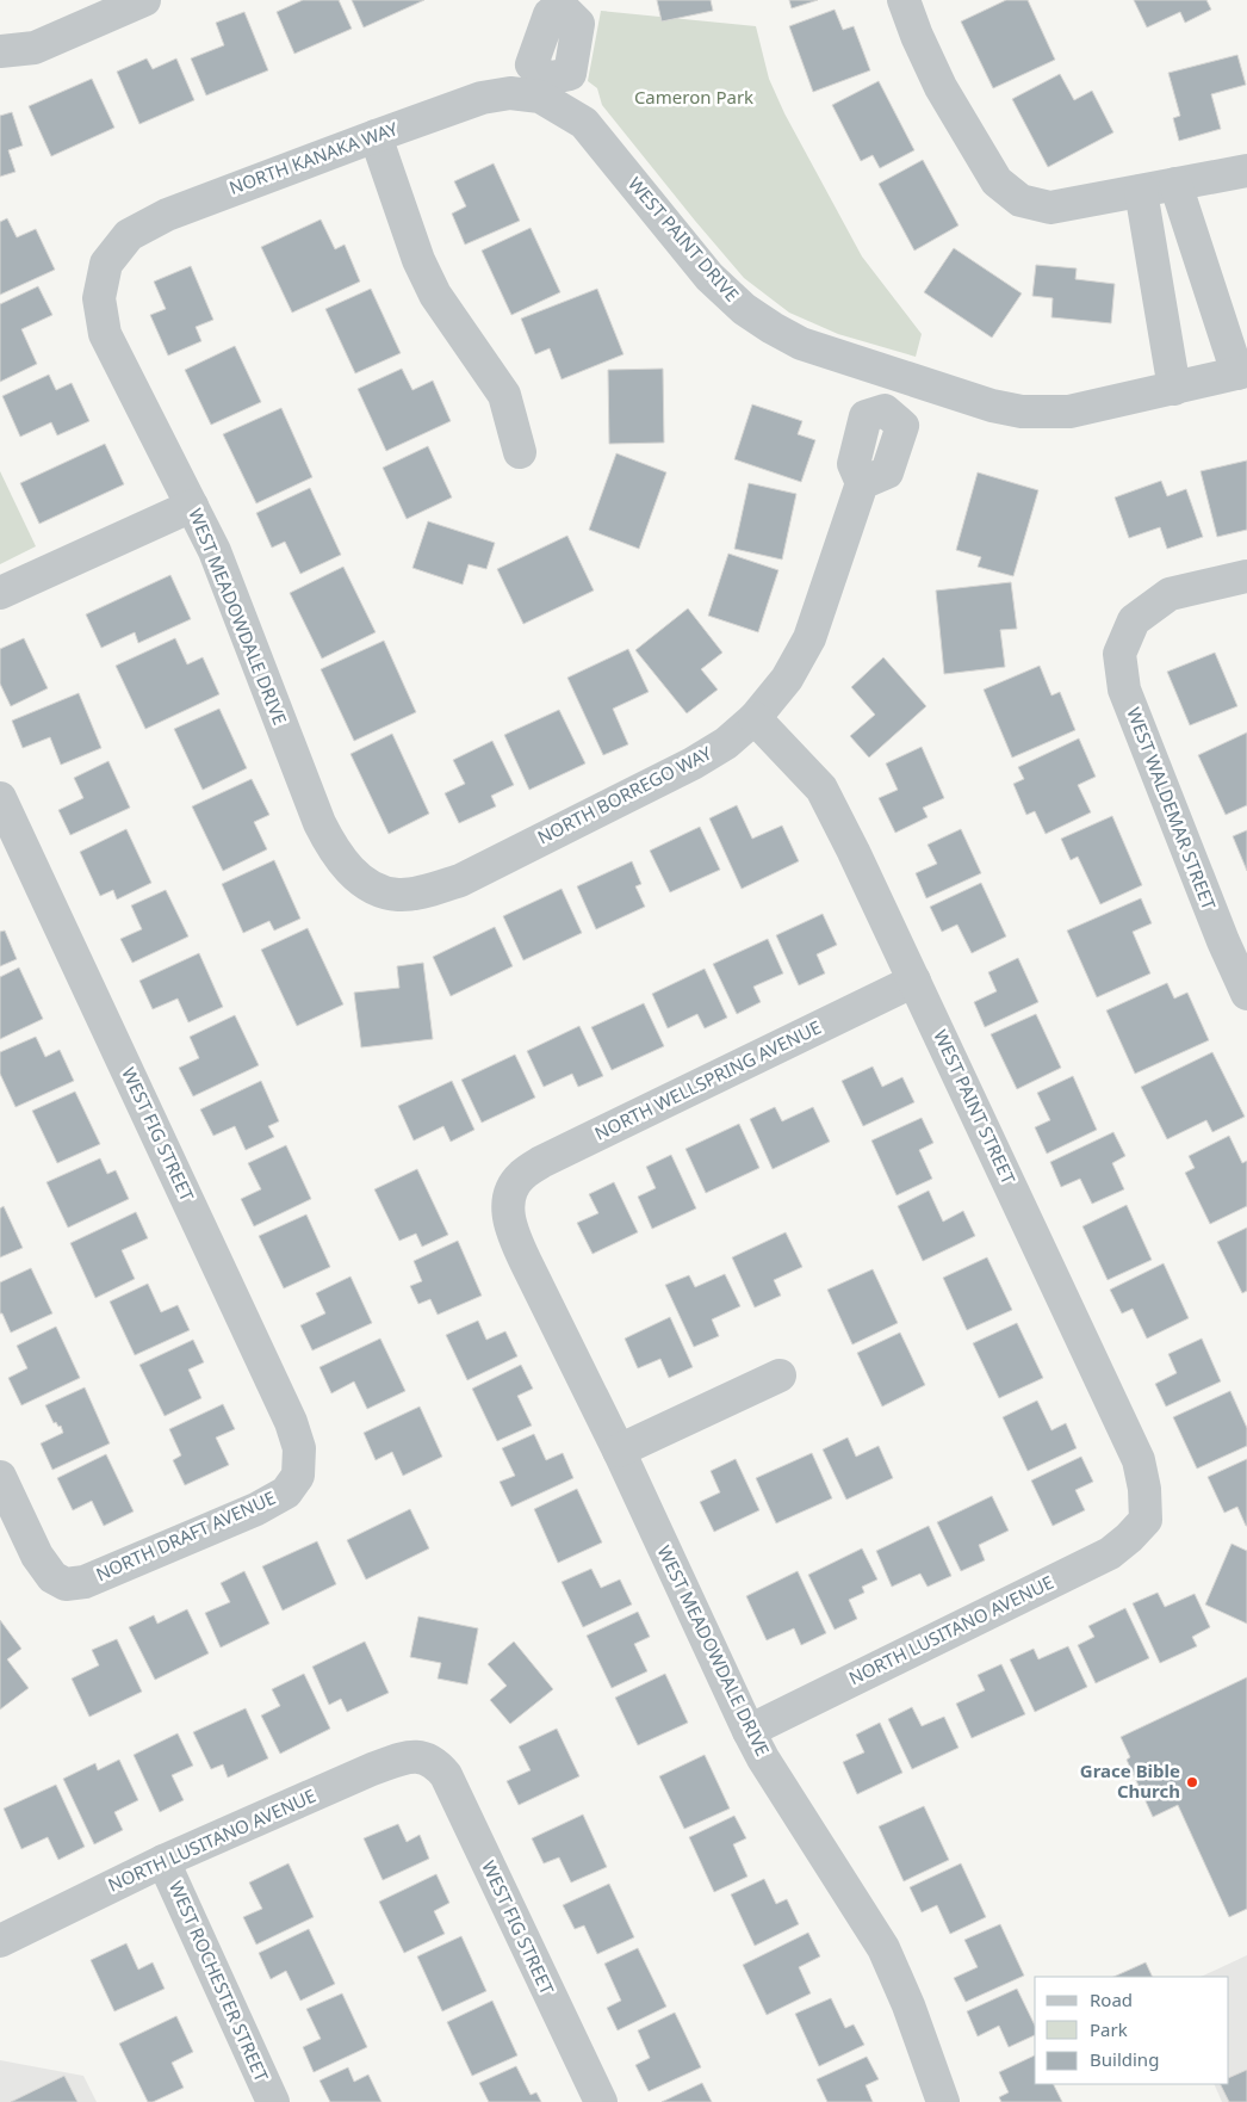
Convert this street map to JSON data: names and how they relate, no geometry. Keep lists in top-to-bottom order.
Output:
{
  "streets": {
    "street": [
      "NORTH KANAKA WAY",
      "WEST PAINT DRIVE",
      "WEST MEADOWDALE DRIVE",
      "NORTH BORREGO WAY",
      "WEST WALDEMAR STREET",
      "NORTH WELLSPRING AVENUE",
      "WEST PAINT STREET",
      "WEST FIG STREET",
      "NORTH DRAFT AVENUE",
      "NORTH LUSITANO AVENUE",
      "WEST ROCHESTER STREET"
    ]
  },
  "crossings": [
    ["NORTH KANAKA WAY", "WEST PAINT DRIVE"],
    ["NORTH KANAKA WAY", "WEST MEADOWDALE DRIVE"],
    ["WEST PAINT DRIVE", "NORTH BORREGO WAY"],
    ["WEST MEADOWDALE DRIVE", "NORTH BORREGO WAY"],
    ["WEST MEADOWDALE DRIVE", "NORTH WELLSPRING AVENUE"],
    ["WEST MEADOWDALE DRIVE", "NORTH LUSITANO AVENUE"],
    ["NORTH BORREGO WAY", "WEST PAINT STREET"],
    ["NORTH WELLSPRING AVENUE", "WEST PAINT STREET"],
    ["WEST PAINT STREET", "NORTH LUSITANO AVENUE"],
    ["WEST FIG STREET", "NORTH DRAFT AVENUE"],
    ["WEST FIG STREET", "NORTH LUSITANO AVENUE"],
    ["NORTH LUSITANO AVENUE", "WEST ROCHESTER STREET"]
  ],
  "parks": ["Cameron Park"],
  "places": ["Grace Bible Church"],
  "legend": ["Road", "Park", "Building"]
}
